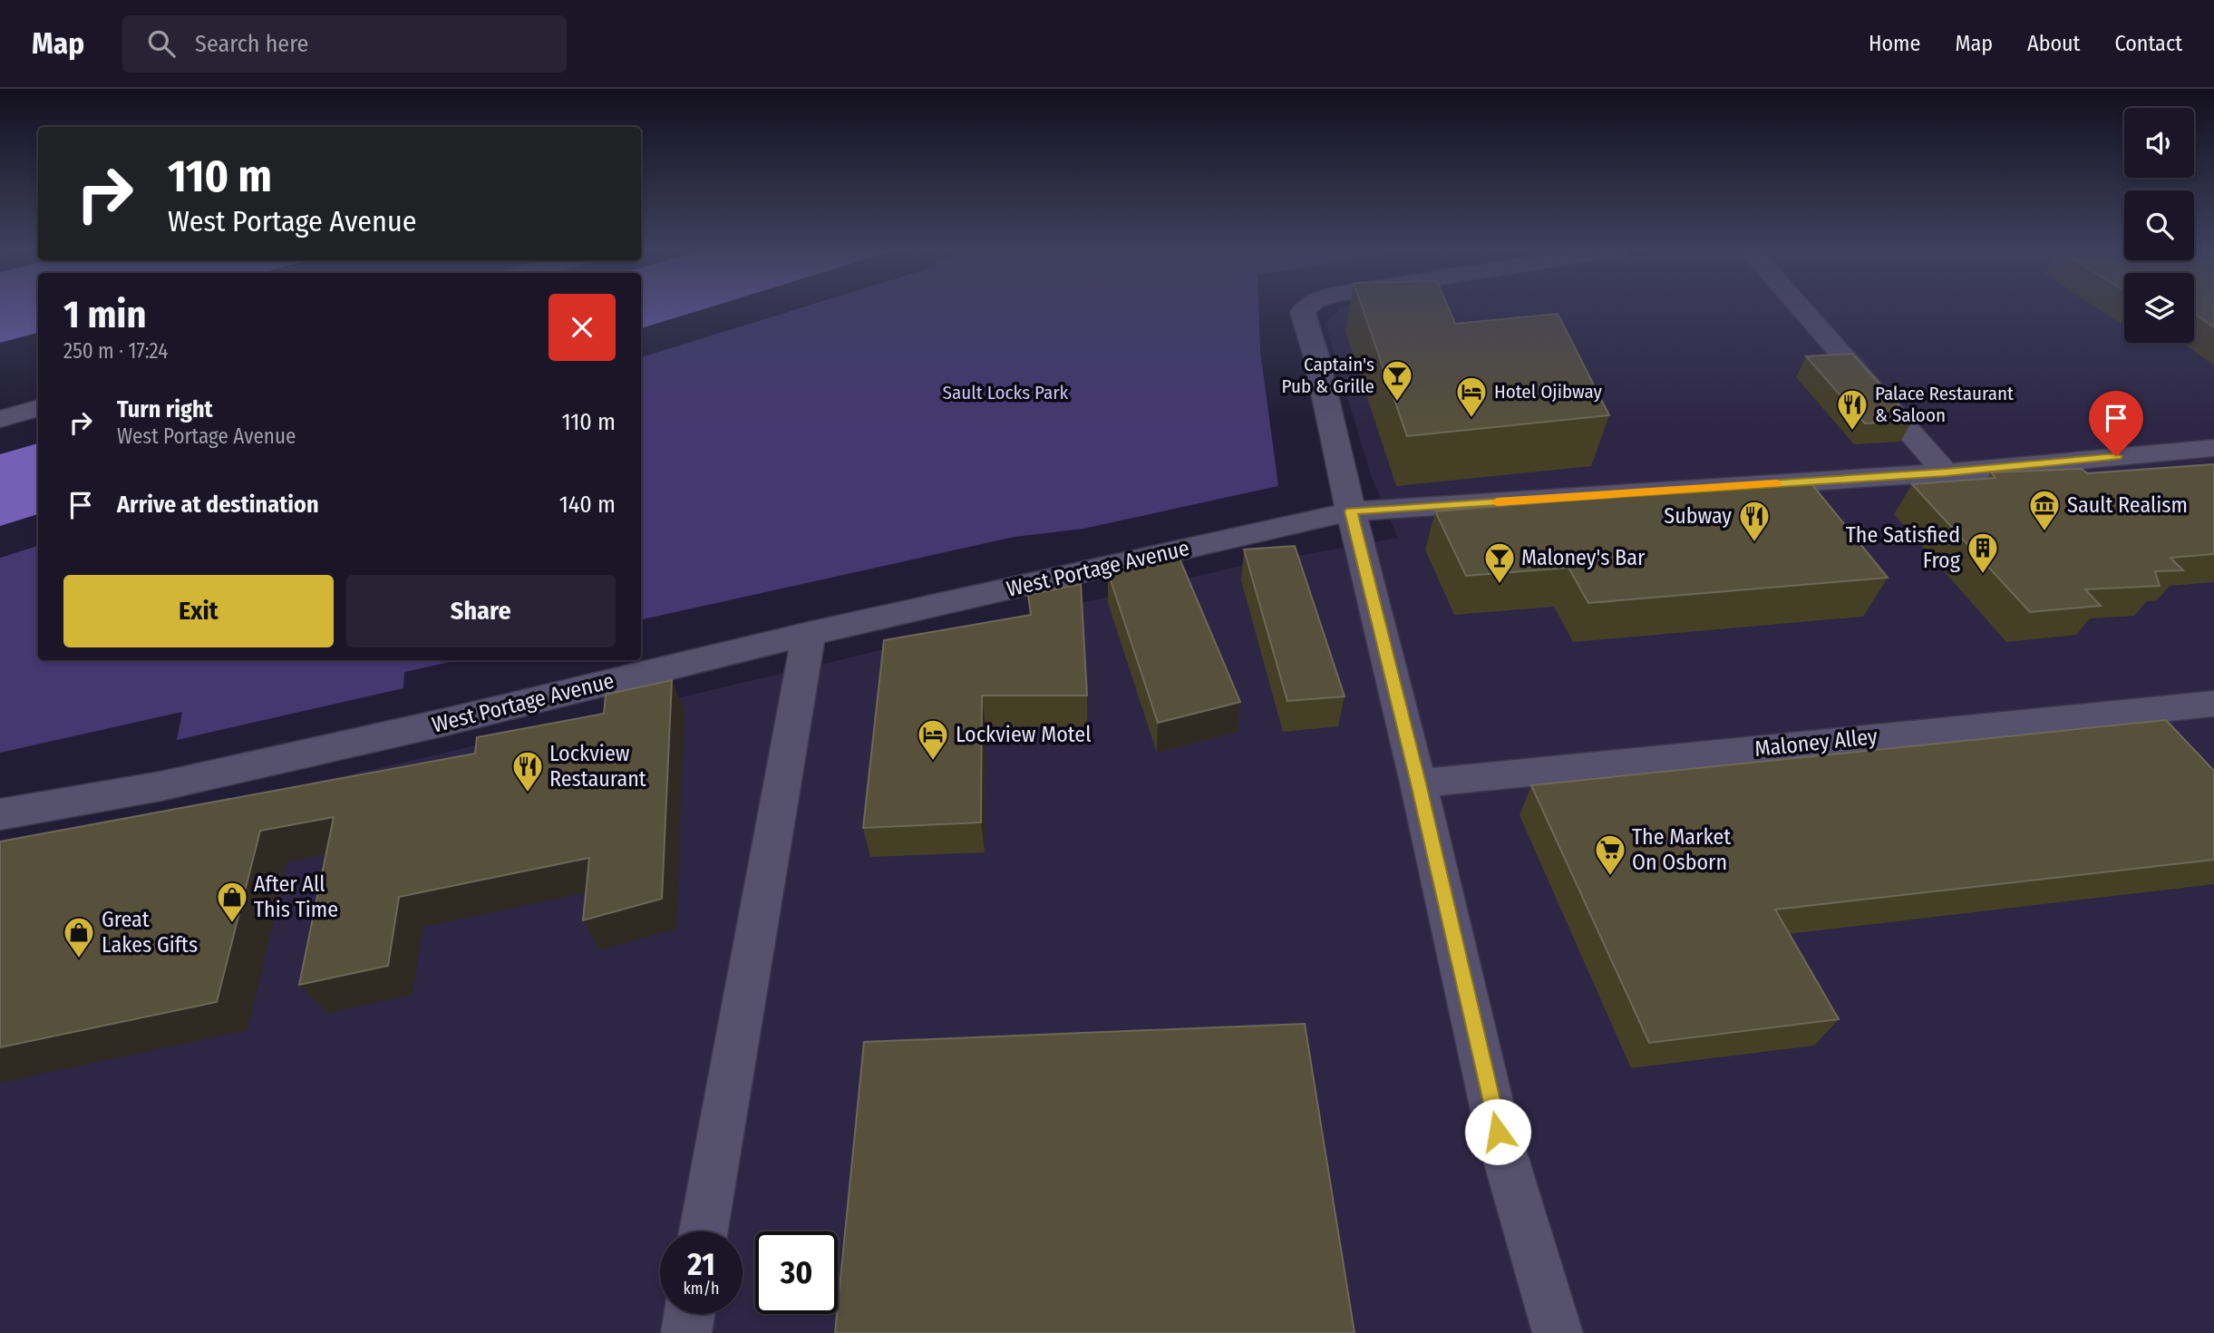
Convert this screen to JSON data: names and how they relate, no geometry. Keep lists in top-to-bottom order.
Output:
{
  "streets": {
    "street": ["West Portage Avenue", "Maloney Alley"]
  },
  "parks": ["Sault Locks Park"],
  "places": {
    "bar": ["Captain's Pub & Grille", "Maloney's Bar"],
    "hotel": ["Hotel Ojibway", "Lockview Motel"],
    "restaurant": ["Palace Restaurant & Saloon", "Subway", "Lockview Restaurant"],
    "museum": ["Sault Realism"],
    "building": ["The Satisfied Frog"],
    "supermarket": ["The Market On Osborn"],
    "shop": ["After All This Time", "Great Lakes Gifts"]
  },
  "page": {
    "header": "Map",
    "search": "Search here",
    "nav": [
      "Home",
      "Map",
      "About",
      "Contact"
    ],
    "turn": ["110 m", "West Portage Avenue"],
    "heading": ["1 min", "250 m · 17:24"],
    "list": [
      {
        "name": "Turn right",
        "note": "West Portage Avenue",
        "value": "110 m"
      },
      {
        "name": "Arrive at destination",
        "value": "140 m"
      }
    ],
    "buttons": ["Exit", "Share"],
    "speed": "21 km/h",
    "limit": "30"
  }
}
